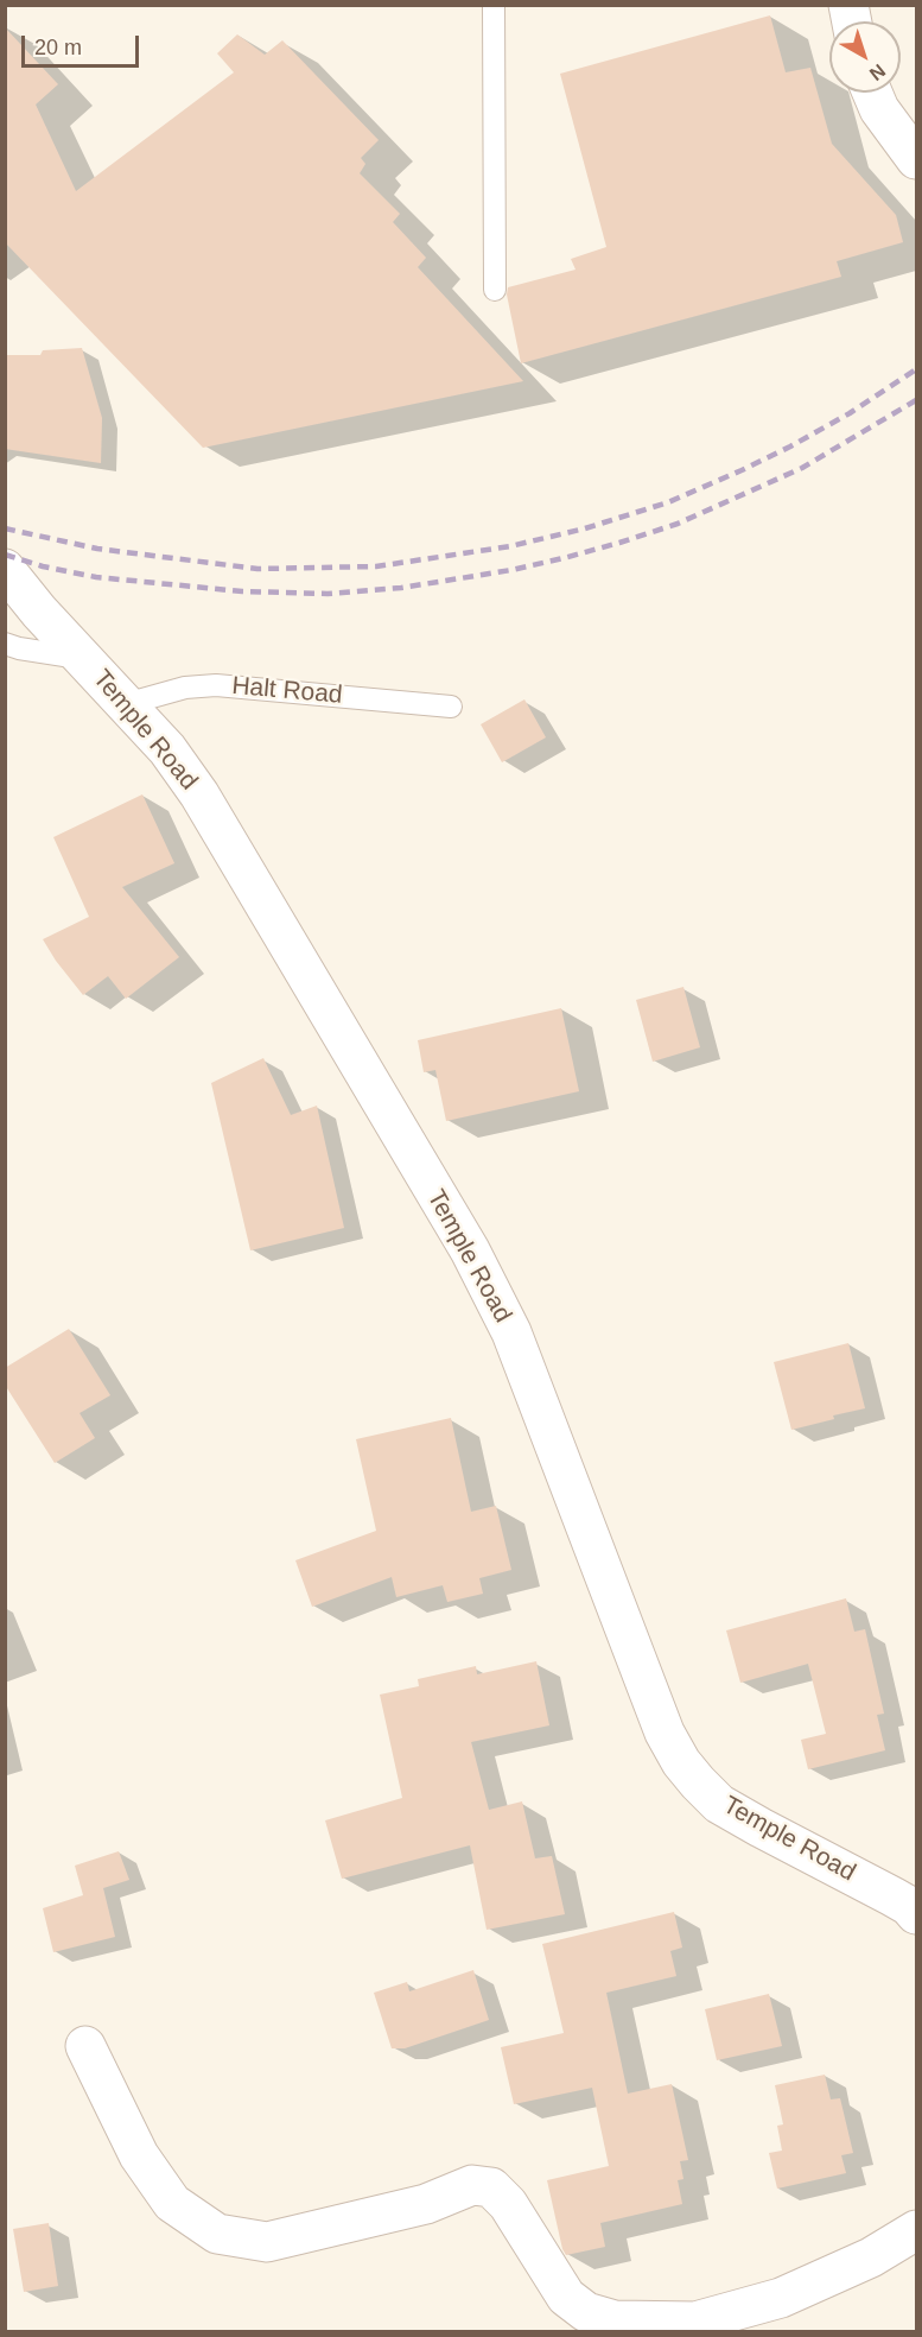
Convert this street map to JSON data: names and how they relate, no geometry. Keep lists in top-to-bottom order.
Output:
{
  "streets": {
    "street": ["Temple Road"],
    "lane": ["Halt Road"]
  },
  "crossings": [
    ["Halt Road", "Temple Road"]
  ],
  "scale_bar": "20 m",
  "north": "bottom right"
}
